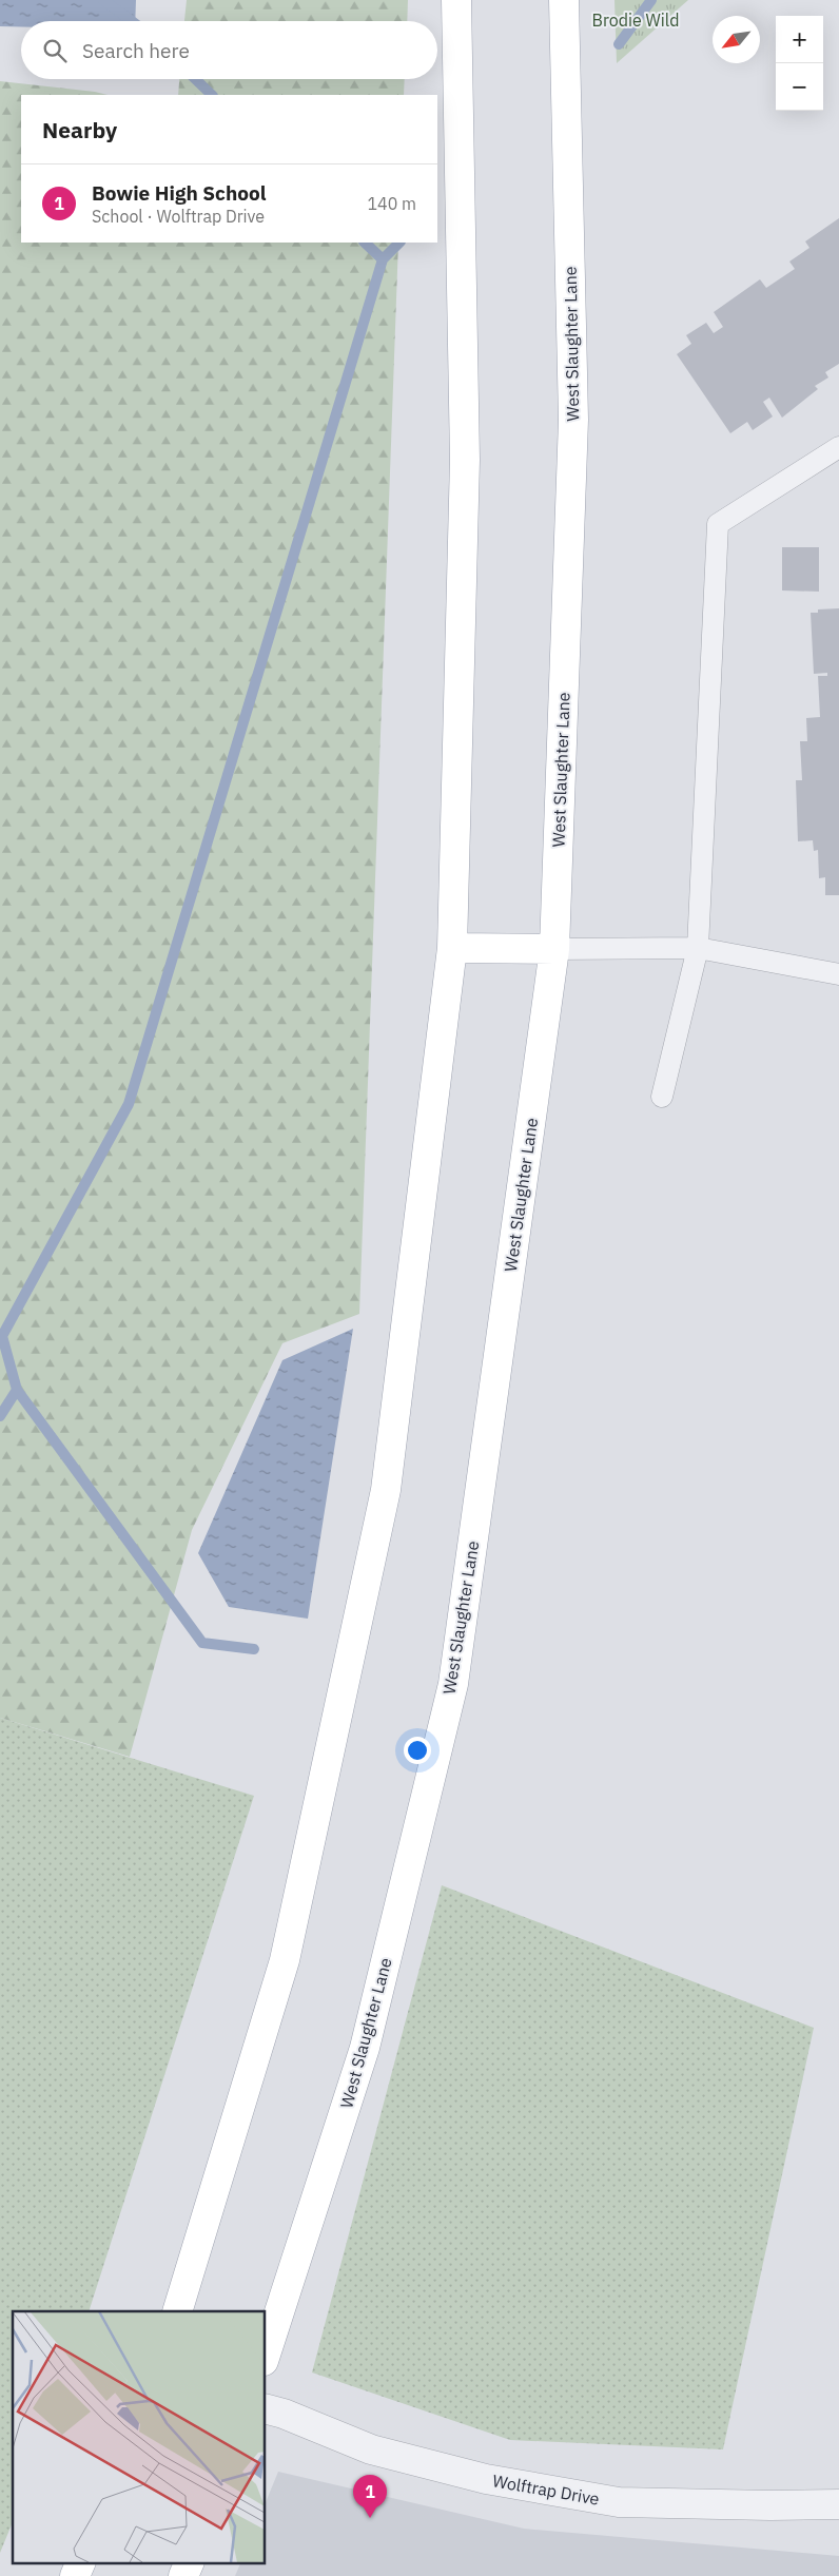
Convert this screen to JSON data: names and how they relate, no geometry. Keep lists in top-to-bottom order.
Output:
{
  "streets": {
    "main road": ["West Slaughter Lane"],
    "street": ["Wolftrap Drive"]
  },
  "parks": ["Brodie Wild"],
  "north": "bottom left",
  "page": {
    "map_buttons": ["+", "−"],
    "search": "Search here",
    "heading": "Nearby",
    "list": [
      {
        "mark": "1",
        "name": "Bowie High School",
        "note": "School · Wolftrap Drive",
        "value": "140 m"
      }
    ],
    "pins": "1"
  }
}
